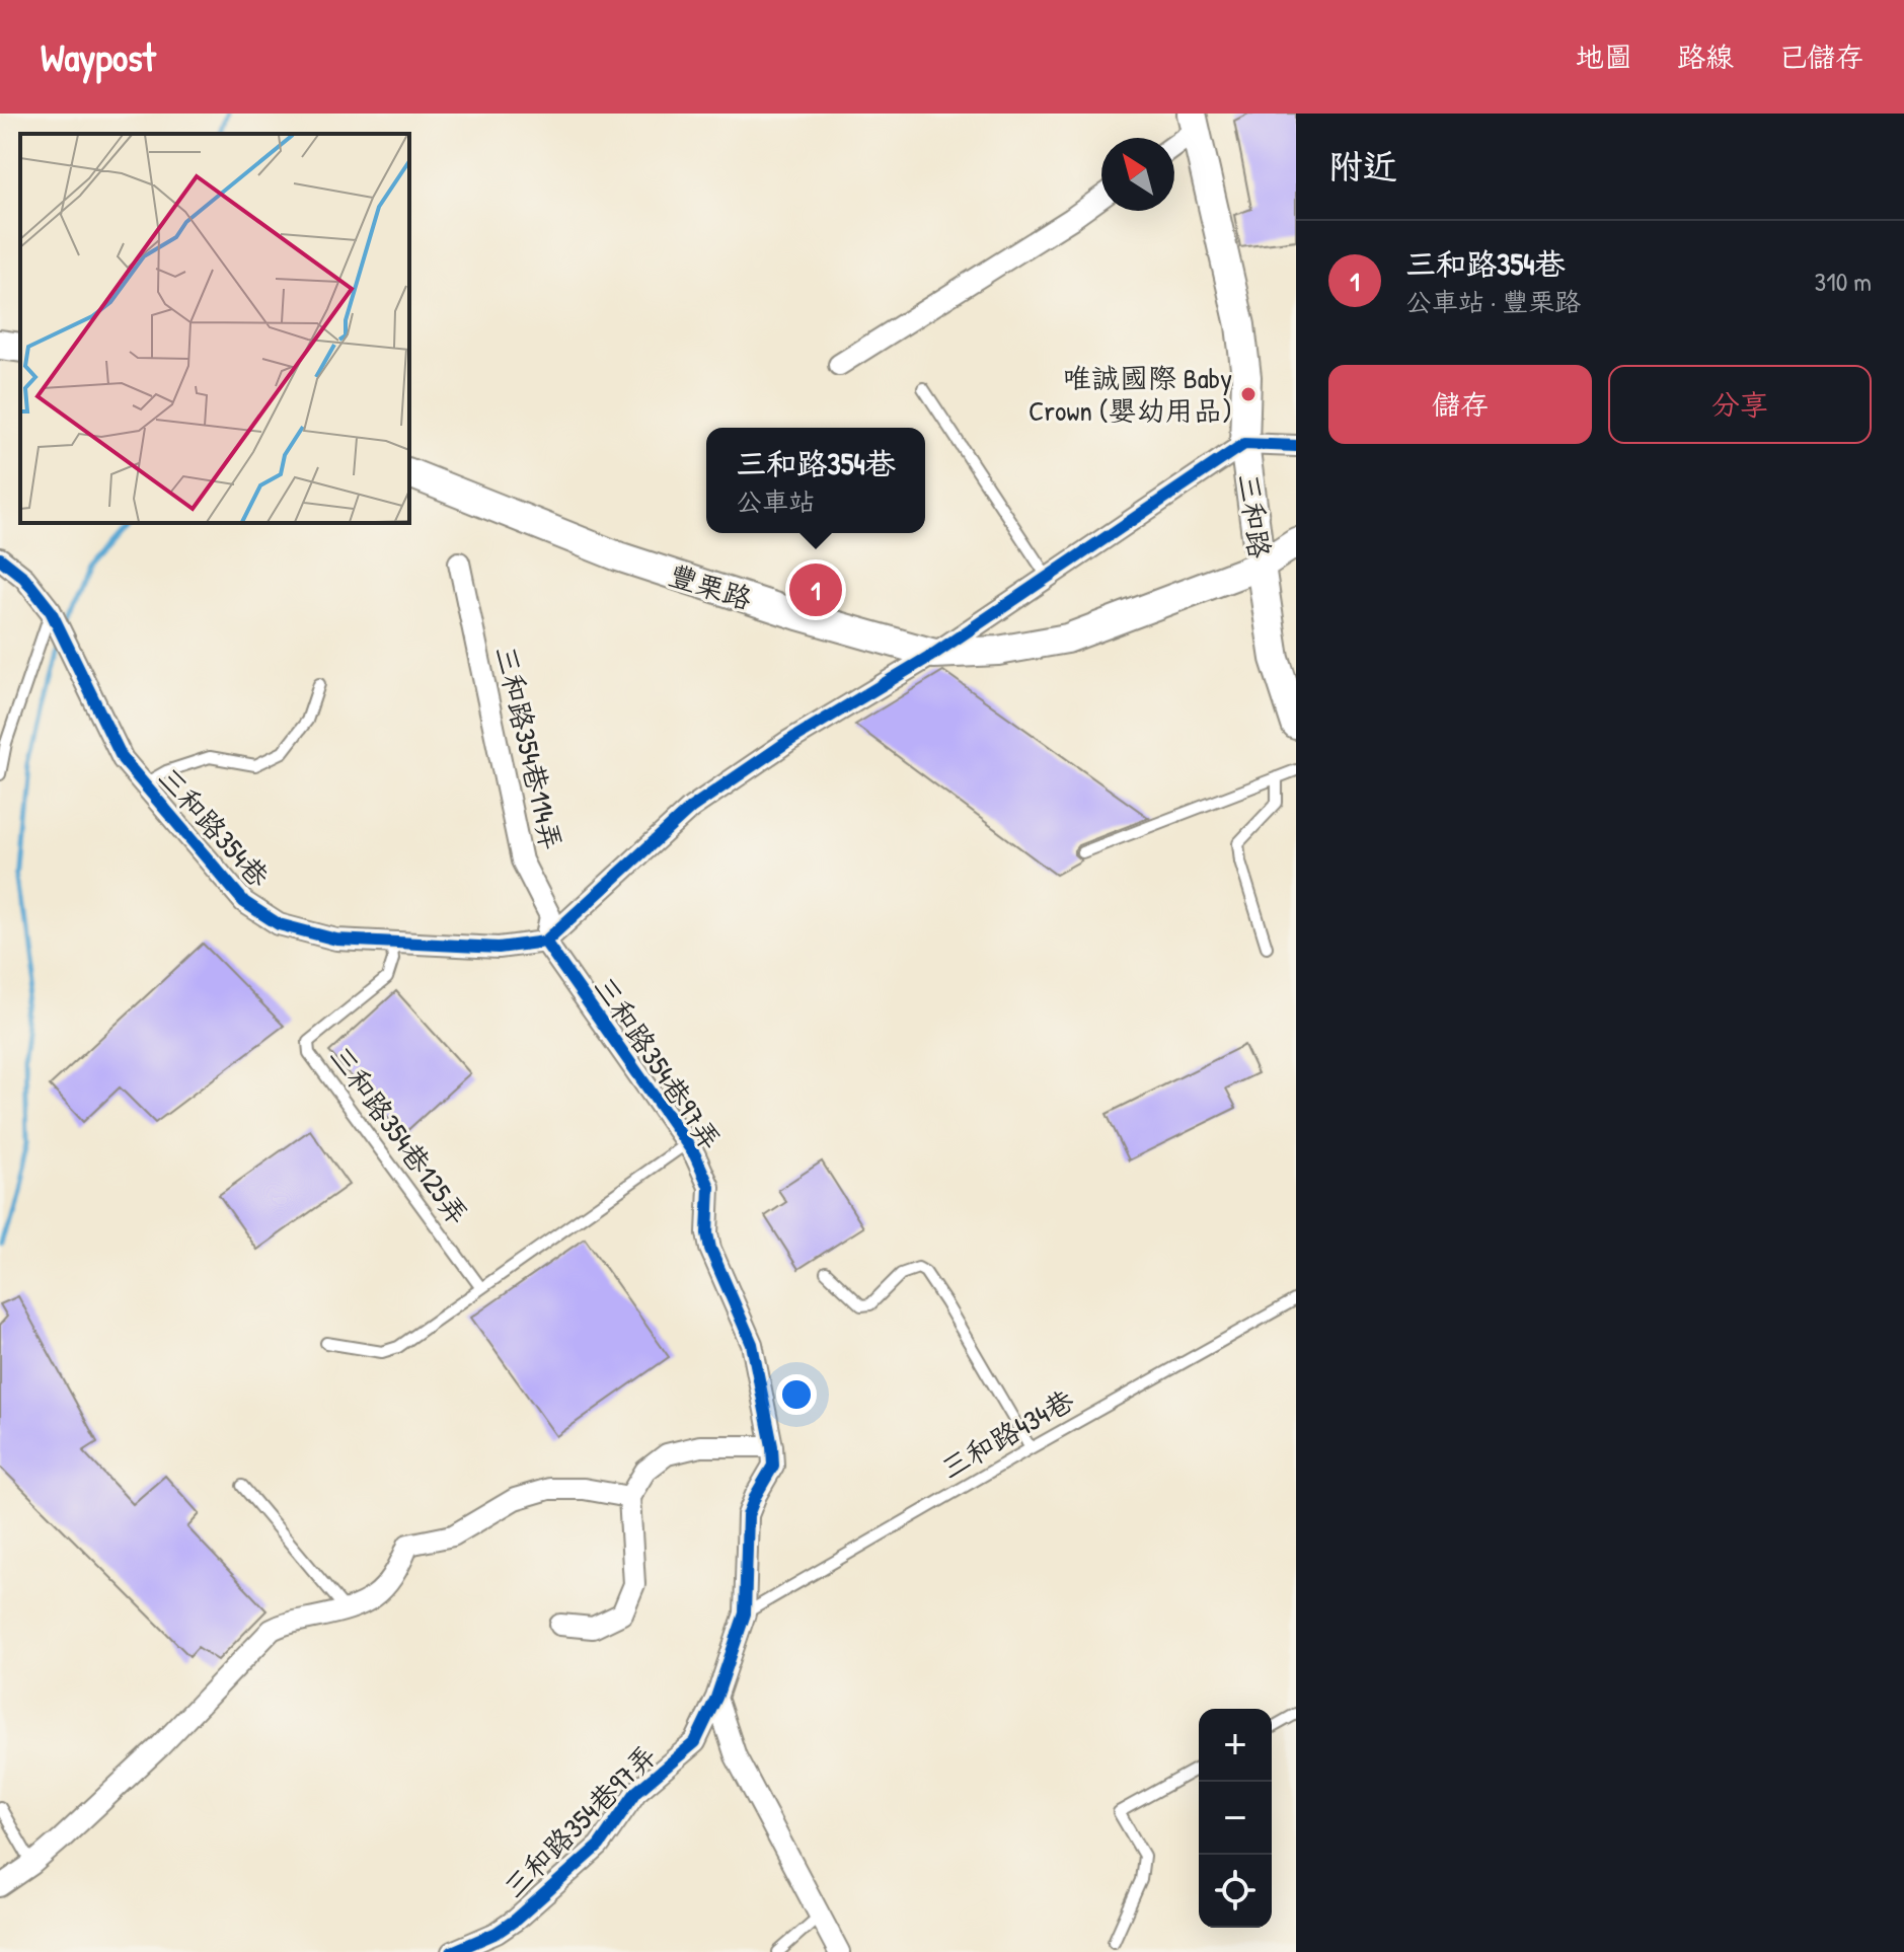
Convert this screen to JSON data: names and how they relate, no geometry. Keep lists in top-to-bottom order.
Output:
{
  "streets": {
    "street": [
      "三和路",
      "豐栗路",
      "三和路354巷114弄",
      "三和路354巷",
      "三和路354巷97弄"
    ],
    "lane": ["三和路354巷125弄", "三和路434巷"]
  },
  "crossings": [
    ["三和路", "豐栗路"],
    ["三和路354巷114弄", "三和路354巷"],
    ["三和路354巷114弄", "三和路354巷97弄"],
    ["三和路354巷", "三和路354巷97弄"],
    ["三和路354巷", "三和路354巷125弄"],
    ["三和路354巷97弄", "三和路434巷"]
  ],
  "places": ["唯誠國際 Baby Crown (嬰幼用品)"],
  "north": "top left",
  "page": {
    "header": "Waypost",
    "nav": ["地圖", "路線", "已儲存"],
    "heading": "附近",
    "list": [
      {
        "mark": "1",
        "name": "三和路354巷",
        "note": "公車站 · 豐栗路",
        "value": "310 m"
      }
    ],
    "buttons": ["儲存", "分享"],
    "popup": ["三和路354巷", "公車站"],
    "pins": "1",
    "map_buttons": ["+", "−"]
  }
}
